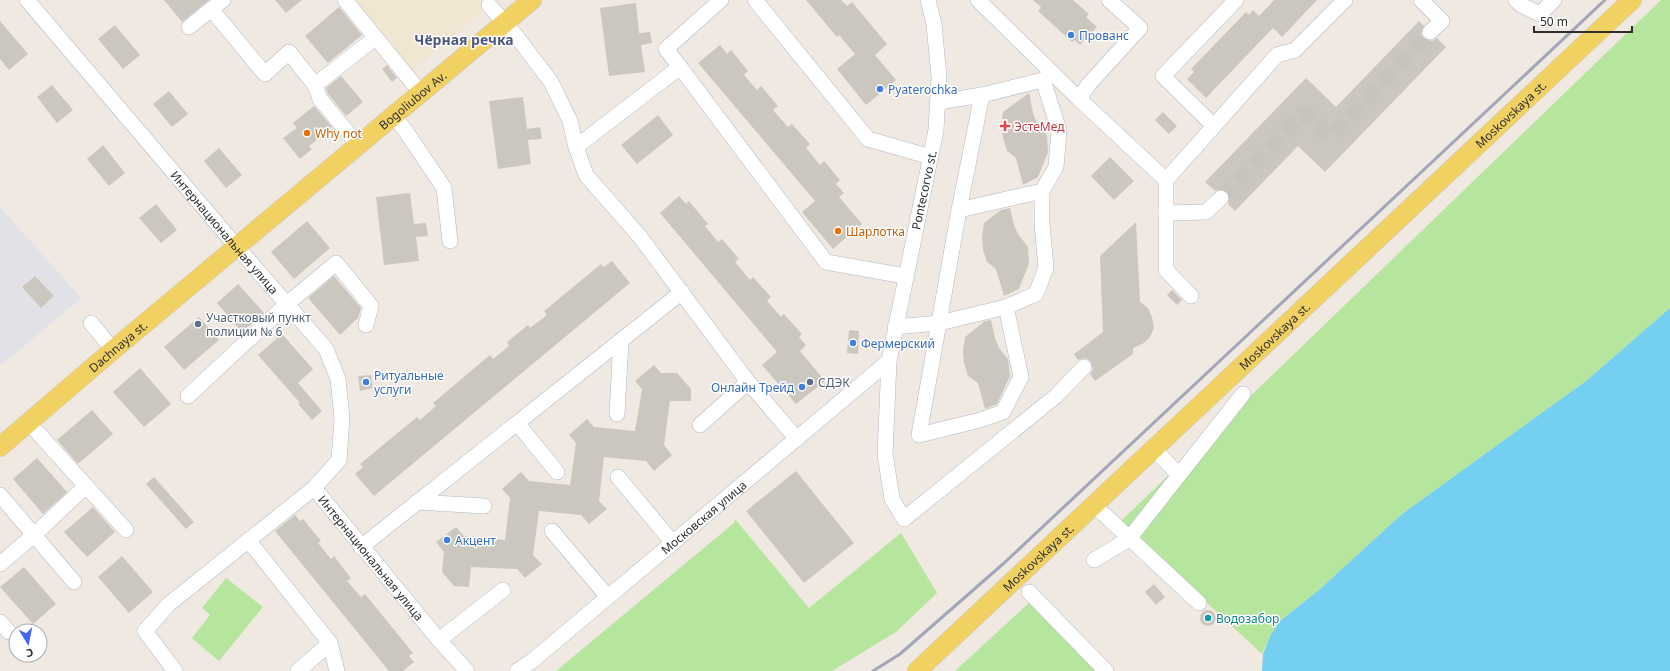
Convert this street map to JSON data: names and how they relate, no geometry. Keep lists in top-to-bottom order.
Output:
{
  "streets": {
    "main road": ["Bogoliubov Av.", "Moskovskaya st.", "Dachnaya st."],
    "street": ["Pontecorvo st.", "Интернациональная улица", "Московская улица"]
  },
  "crossings": [
    ["Bogoliubov Av.", "Интернациональная улица"],
    ["Bogoliubov Av.", "Dachnaya st."],
    ["Pontecorvo st.", "Московская улица"],
    ["Интернациональная улица", "Dachnaya st."]
  ],
  "districts": ["Чёрная речка"],
  "places": {
    "other": [
      "Прованс",
      "Pyaterochka",
      "Why not",
      "Шарлотка",
      "Участковый пункт полиции № 6",
      "Фермерский",
      "Ритуальные услуги",
      "СДЭК",
      "Онлайн Трейд",
      "Акцент",
      "Водозабор"
    ],
    "health": ["ЭстеМед"]
  },
  "scale_bar": "50 m",
  "north": "bottom"
}
